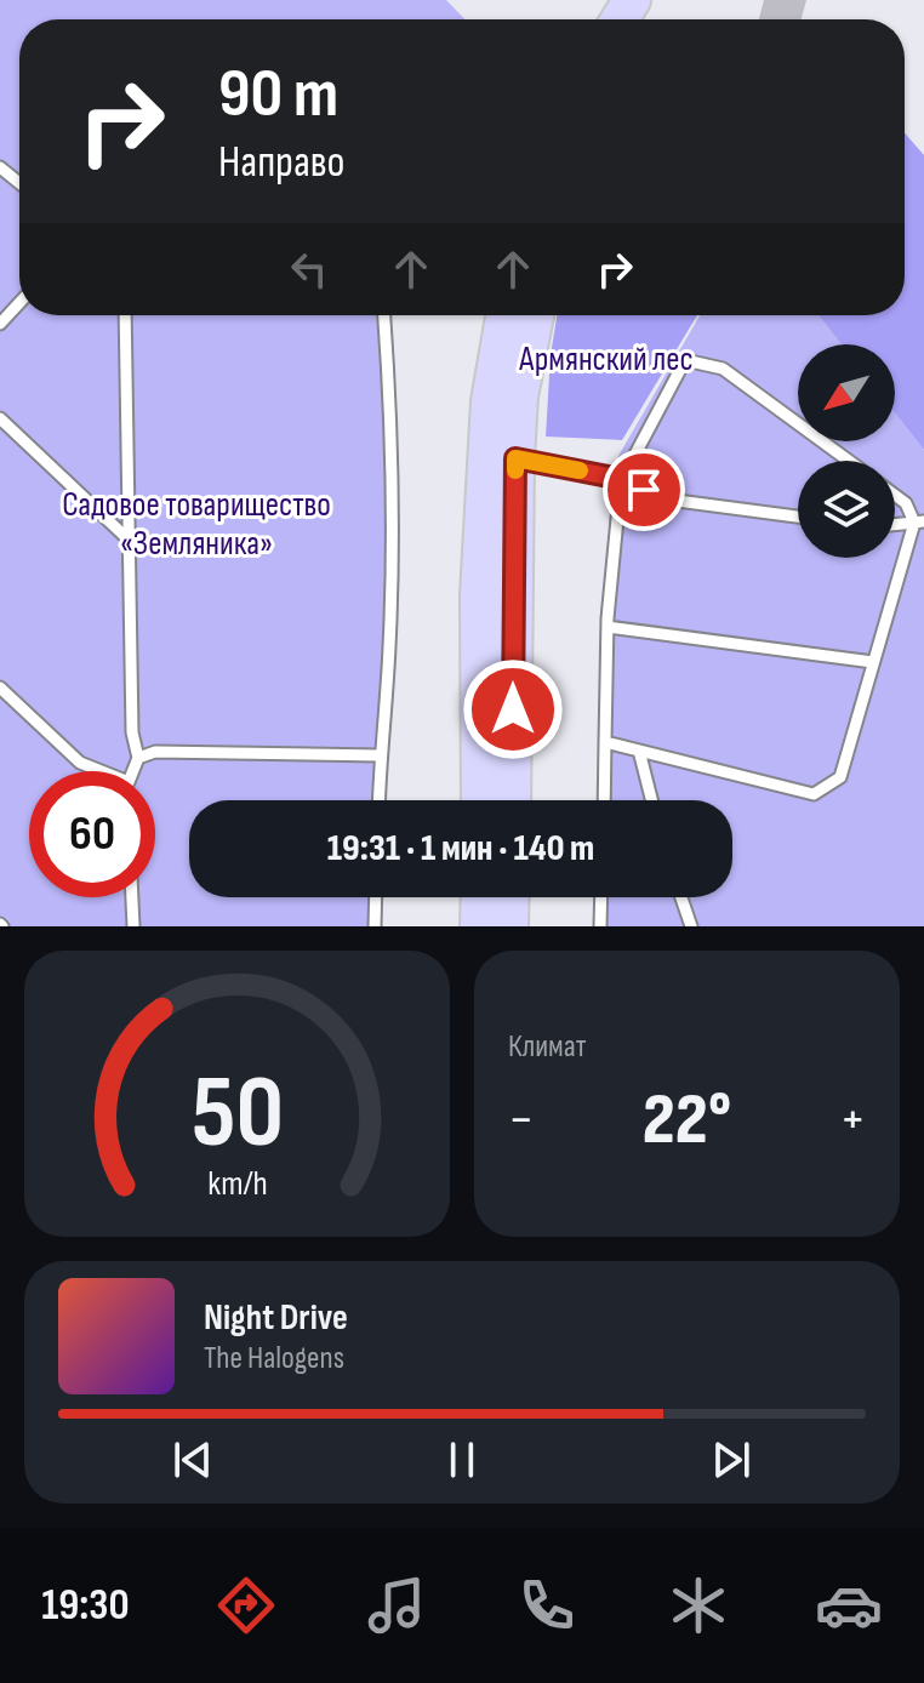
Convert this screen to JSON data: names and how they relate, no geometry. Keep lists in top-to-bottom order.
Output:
{
  "parks": ["Армянский лес", "Садовое товарищество «Земляника»"],
  "north": "bottom left",
  "page": {
    "turn": ["90 m", "Направо"],
    "limit": "60",
    "trip": "19:31 · 1 мин · 140 m",
    "tile": "Климат",
    "heat": ["−", "22°", "+"],
    "song": ["Night Drive", "The Halogens"],
    "tabs": "19:30",
    "gauge": ["50", "km/h"]
  }
}
